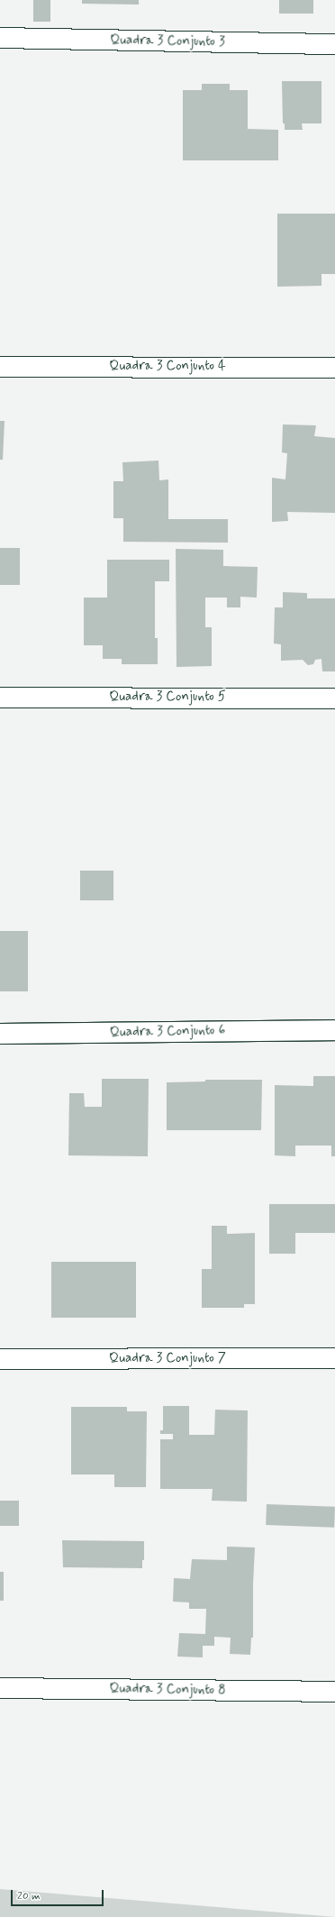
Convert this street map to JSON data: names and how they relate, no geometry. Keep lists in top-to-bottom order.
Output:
{
  "streets": {
    "street": [
      "Quadra 3 Conjunto 3",
      "Quadra 3 Conjunto 4",
      "Quadra 3 Conjunto 5",
      "Quadra 3 Conjunto 6",
      "Quadra 3 Conjunto 7",
      "Quadra 3 Conjunto 8"
    ]
  },
  "scale_bar": "20 m"
}
